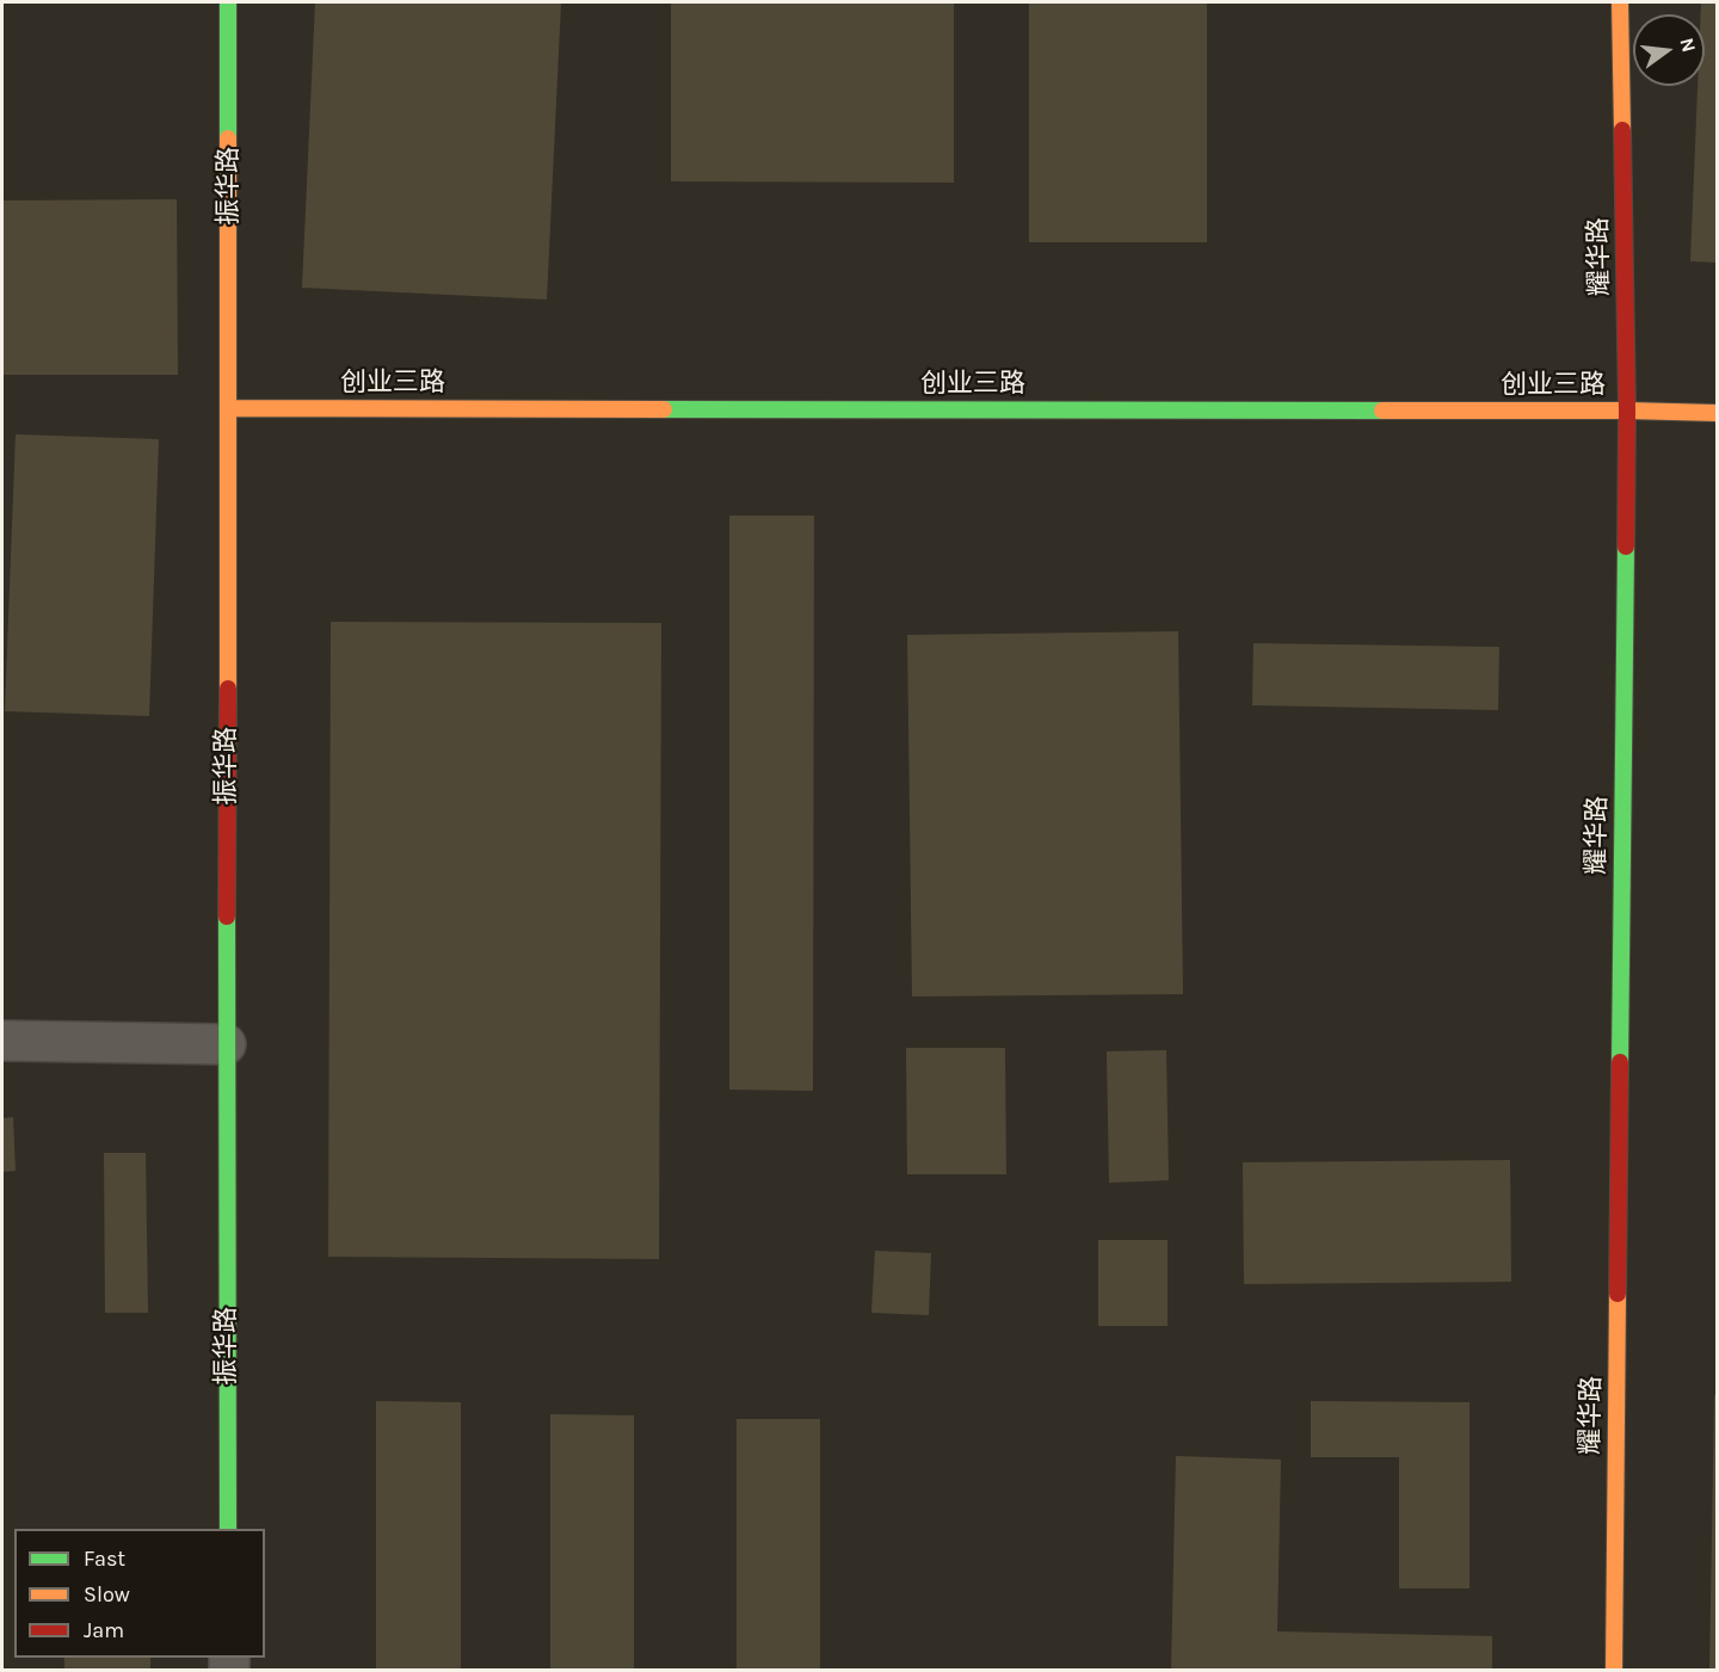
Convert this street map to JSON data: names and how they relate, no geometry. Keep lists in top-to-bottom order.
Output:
{
  "streets": {
    "street": ["振华路", "耀华路", "创业三路"]
  },
  "crossings": [
    ["振华路", "创业三路"],
    ["耀华路", "创业三路"]
  ],
  "legend": ["Fast", "Slow", "Jam"],
  "north": "right"
}
